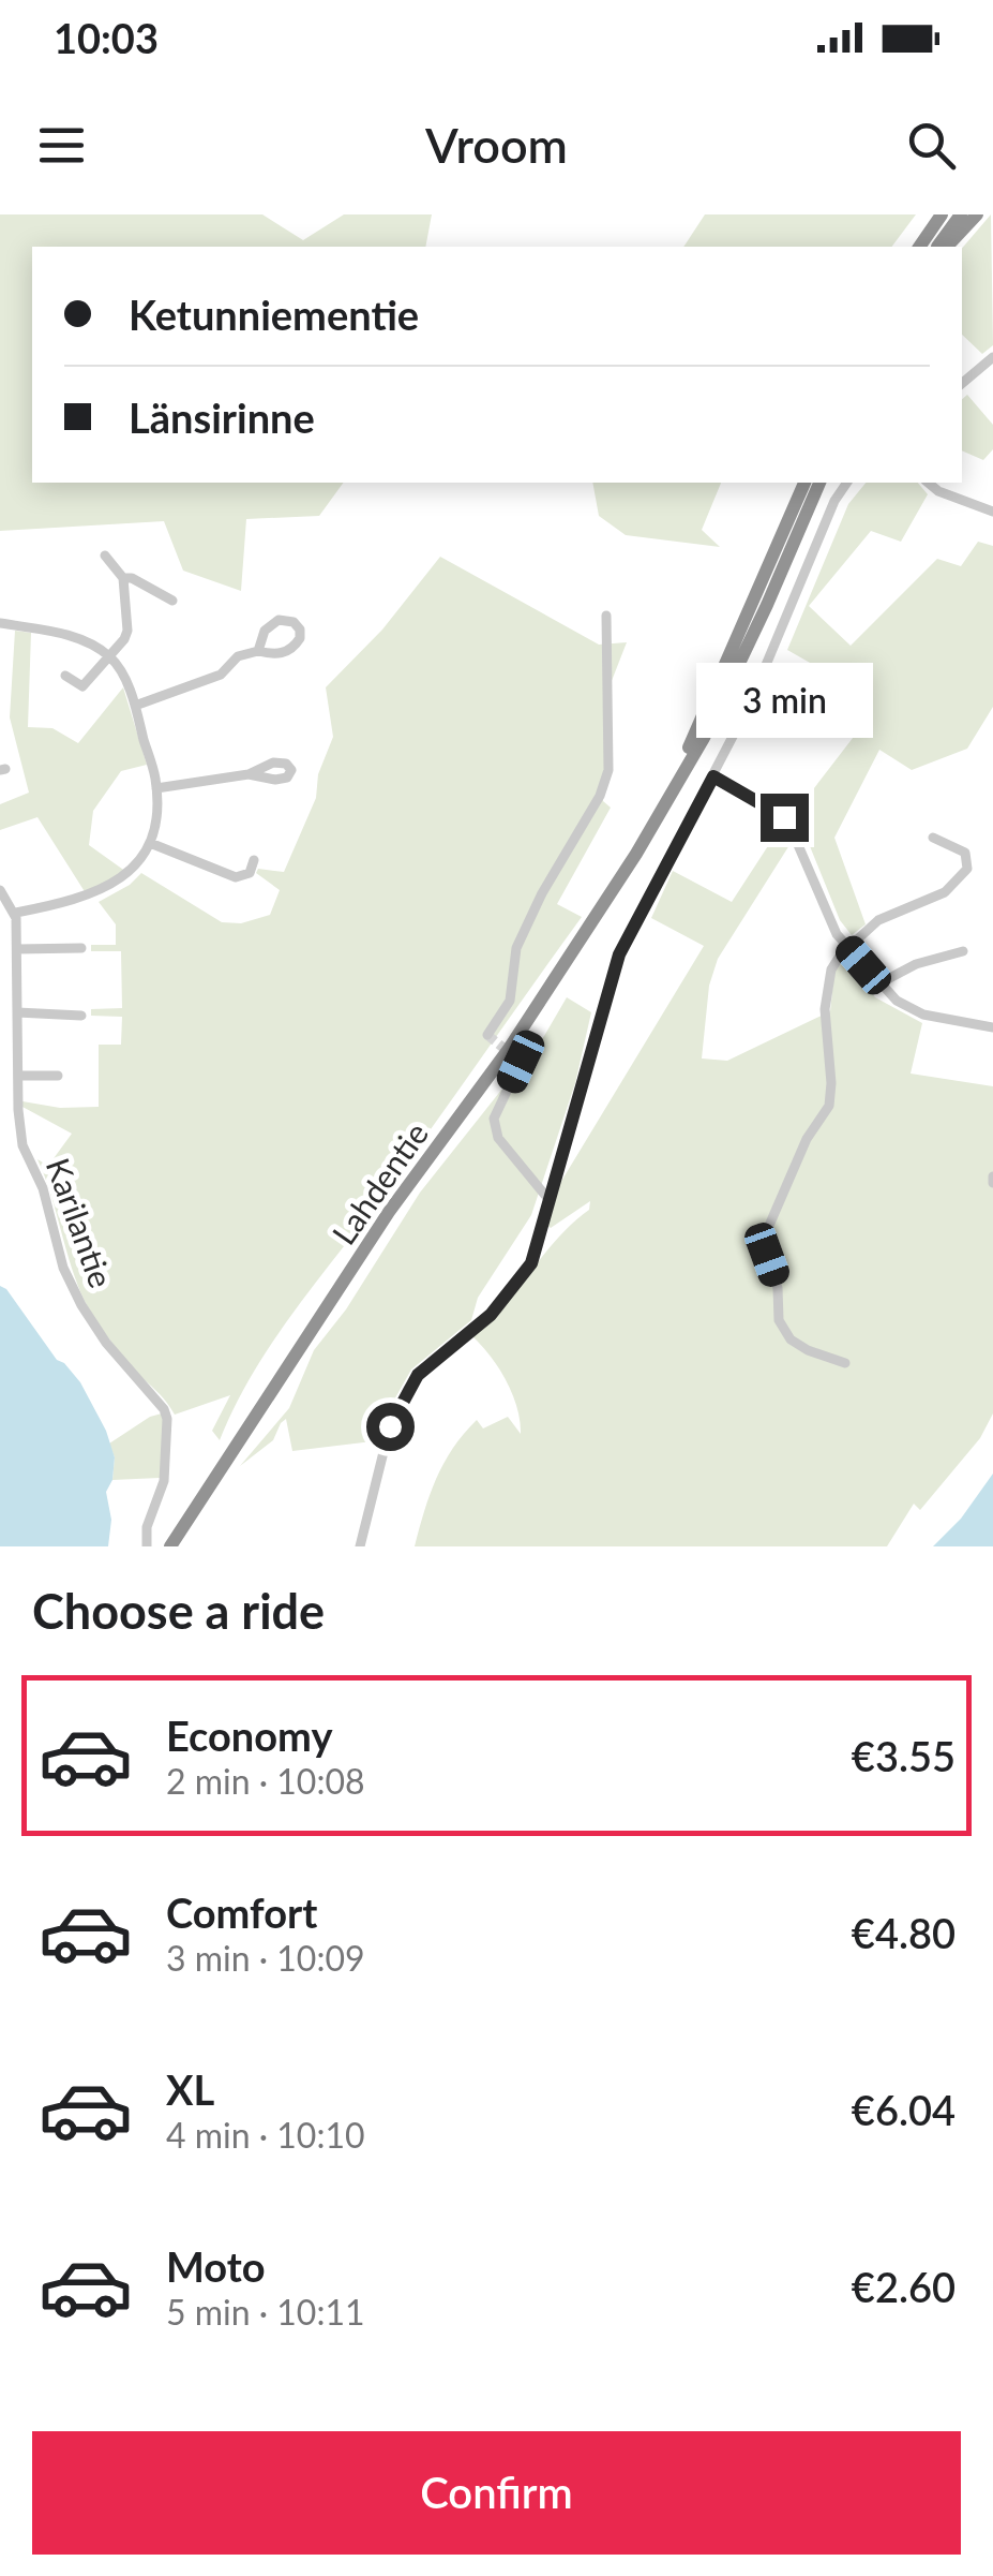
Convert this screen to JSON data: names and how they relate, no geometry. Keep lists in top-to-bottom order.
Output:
{
  "streets": {
    "highway": ["Lahdentie"],
    "street": ["Karilantie"]
  },
  "page": {
    "status": "10:03",
    "header": "Vroom",
    "banner": ["Ketunniementie", "Länsirinne"],
    "bubble": "3 min",
    "heading": "Choose a ride",
    "list": [
      {
        "name": "Economy",
        "note": "2 min · 10:08",
        "value": "€3.55"
      },
      {
        "name": "Comfort",
        "note": "3 min · 10:09",
        "value": "€4.80"
      },
      {
        "name": "XL",
        "note": "4 min · 10:10",
        "value": "€6.04"
      },
      {
        "name": "Moto",
        "note": "5 min · 10:11",
        "value": "€2.60"
      }
    ],
    "buttons": "Confirm"
  }
}
